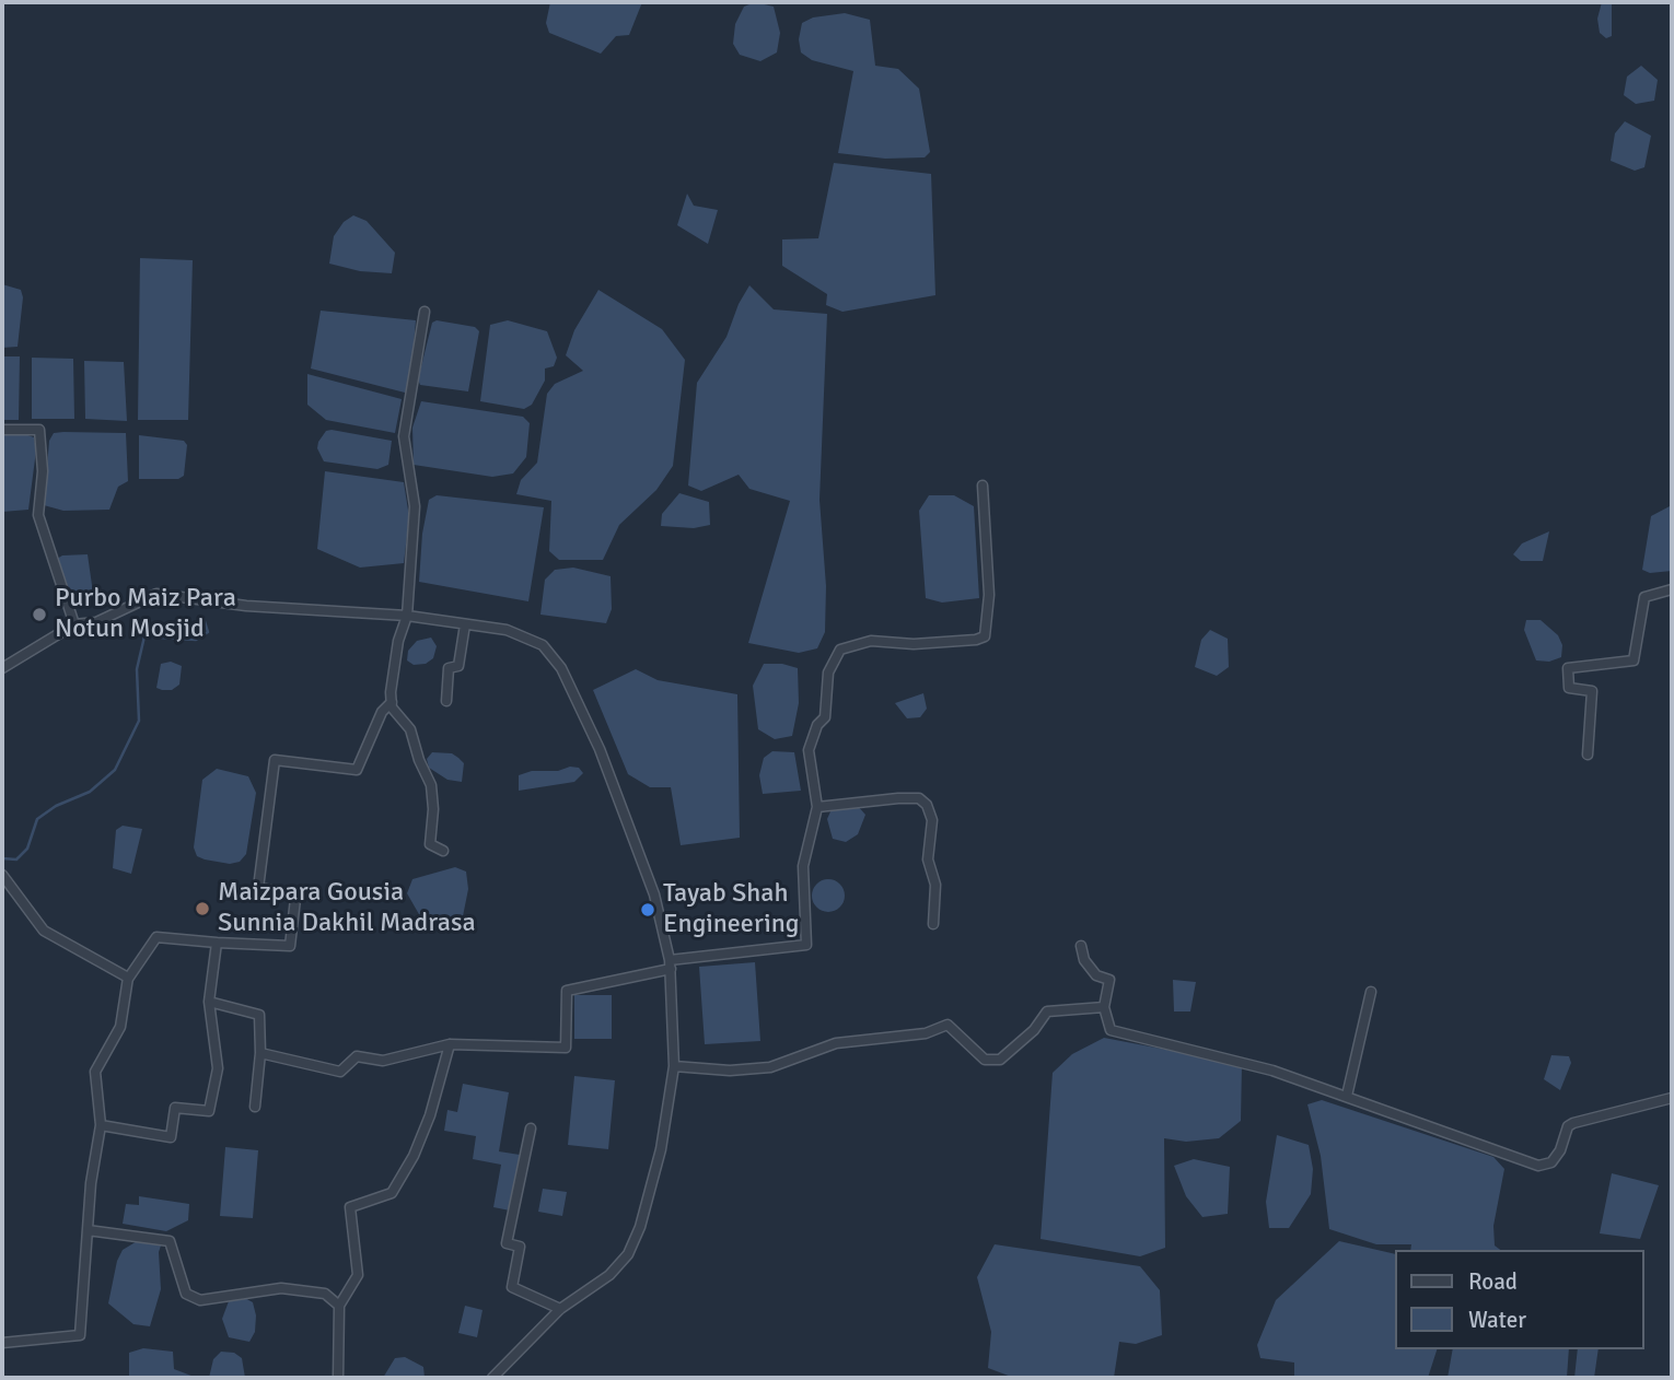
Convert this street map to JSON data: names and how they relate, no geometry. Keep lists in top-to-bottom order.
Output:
{
  "places": ["Purbo Maiz Para Notun Mosjid", "Maizpara Gousia Sunnia Dakhil Madrasa", "Tayab Shah Engineering"],
  "legend": ["Road", "Water"]
}
